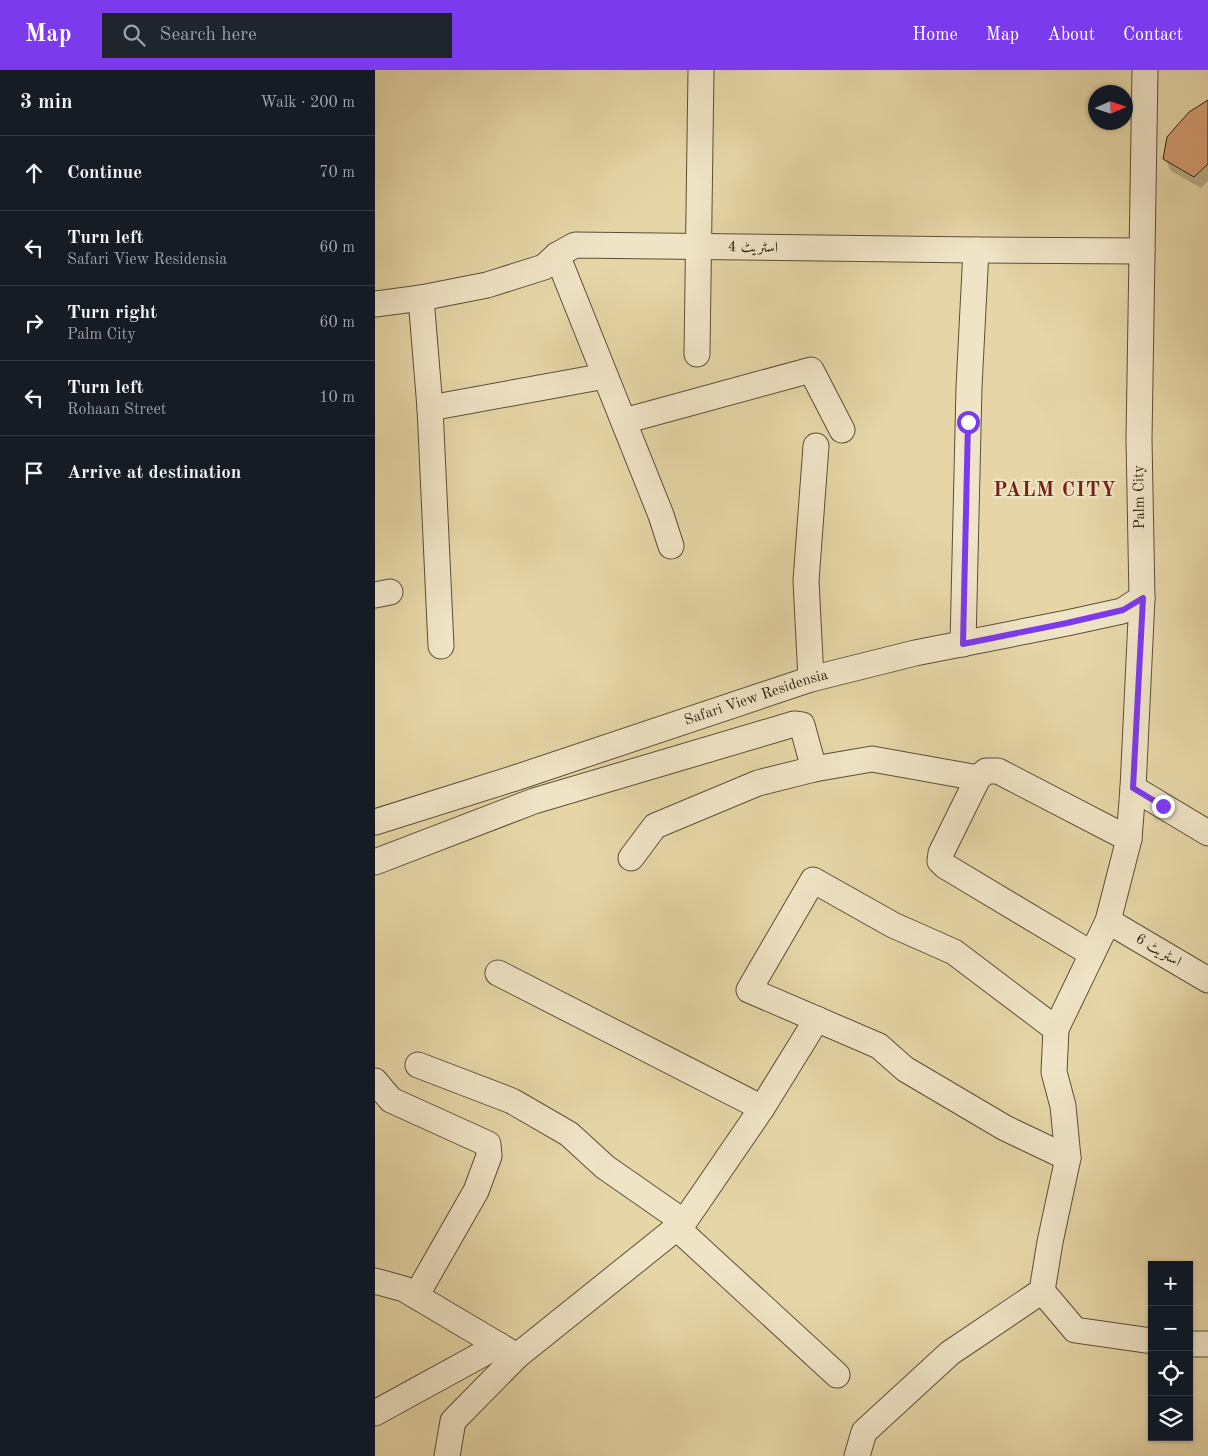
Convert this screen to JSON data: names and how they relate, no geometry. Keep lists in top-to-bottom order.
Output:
{
  "streets": {
    "street": [
      "اسٹریٹ 4",
      "Palm City",
      "Safari View Residensia",
      "اسٹریٹ 6"
    ]
  },
  "crossings": [
    ["اسٹریٹ 4", "Palm City"],
    ["Palm City", "Safari View Residensia"],
    ["Palm City", "اسٹریٹ 6"]
  ],
  "districts": ["PALM CITY"],
  "north": "right",
  "page": {
    "header": "Map",
    "search": "Search here",
    "nav": [
      "Home",
      "Map",
      "About",
      "Contact"
    ],
    "heading": ["3 min", "Walk · 200 m"],
    "list": [
      ["Continue", "70 m"],
      ["Turn left", "Safari View Residensia", "60 m"],
      ["Turn right", "Palm City", "60 m"],
      ["Turn left", "Rohaan Street", "10 m"],
      "Arrive at destination"
    ],
    "map_buttons": ["+", "−"]
  }
}
